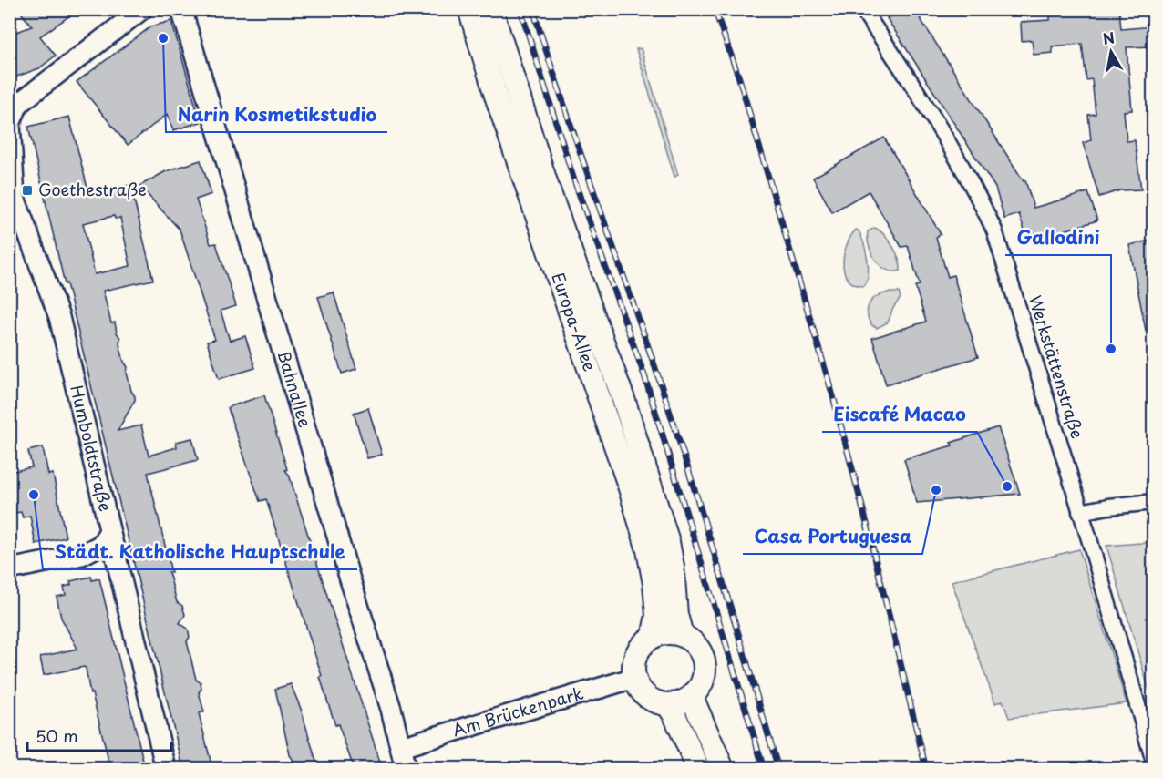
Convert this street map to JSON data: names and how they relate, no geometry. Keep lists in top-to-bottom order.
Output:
{
  "streets": {
    "main road": ["Europa-Allee"],
    "street": [
      "Werkstättenstraße",
      "Bahnallee",
      "Humboldtstraße",
      "Am Brückenpark"
    ]
  },
  "crossings": [
    ["Europa-Allee", "Am Brückenpark"],
    ["Bahnallee", "Am Brückenpark"]
  ],
  "places": {
    "other": [
      "Narin Kosmetikstudio",
      "Gallodini",
      "Eiscafé Macao",
      "Casa Portuguesa",
      "Städt. Katholische Hauptschule"
    ],
    "transit": ["Goethestraße"]
  },
  "scale_bar": "50 m",
  "north": "top"
}
